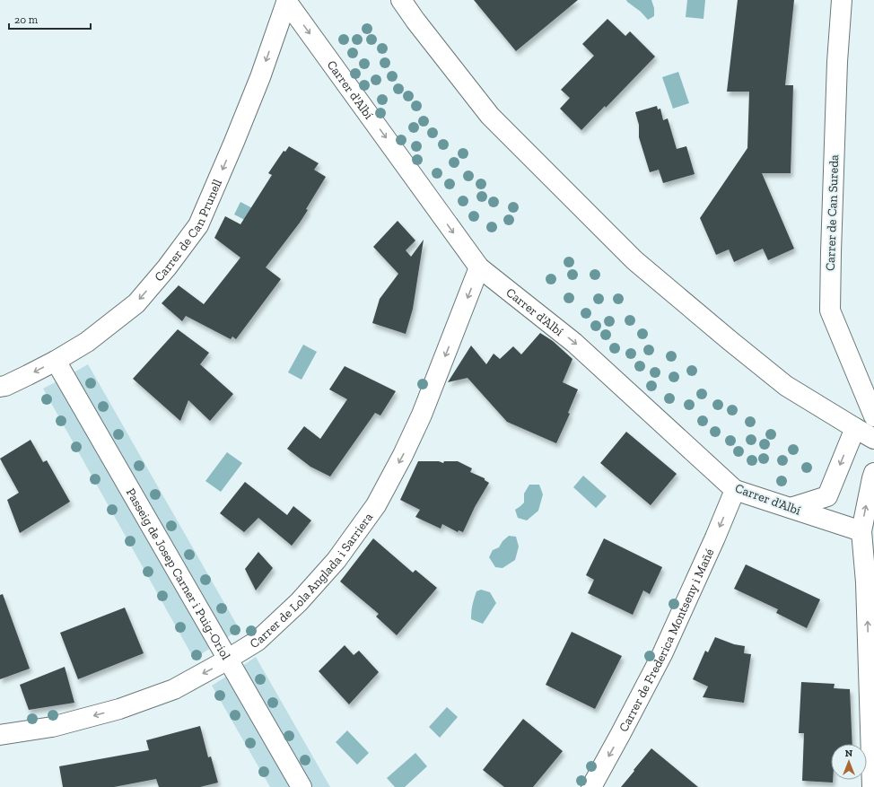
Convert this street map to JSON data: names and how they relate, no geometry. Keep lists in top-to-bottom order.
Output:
{
  "streets": {
    "street": [
      "Carrer d'Albí",
      "Carrer de Can Sureda",
      "Carrer de Can Prunell",
      "Passeig de Josep Carner i Puig-Oriol",
      "Carrer de Lola Anglada i Sarriera",
      "Carrer de Frederica Montseny i Mañé"
    ]
  },
  "crossings": [
    ["Carrer d'Albí", "Carrer de Can Prunell"],
    ["Carrer d'Albí", "Carrer de Lola Anglada i Sarriera"],
    ["Carrer d'Albí", "Carrer de Frederica Montseny i Mañé"],
    ["Carrer de Can Prunell", "Passeig de Josep Carner i Puig-Oriol"],
    ["Passeig de Josep Carner i Puig-Oriol", "Carrer de Lola Anglada i Sarriera"]
  ],
  "one_way": ["Carrer de Can Prunell", "Carrer de Lola Anglada i Sarriera", "Carrer de Frederica Montseny i Mañé"],
  "scale_bar": "20 m",
  "north": "top"
}
